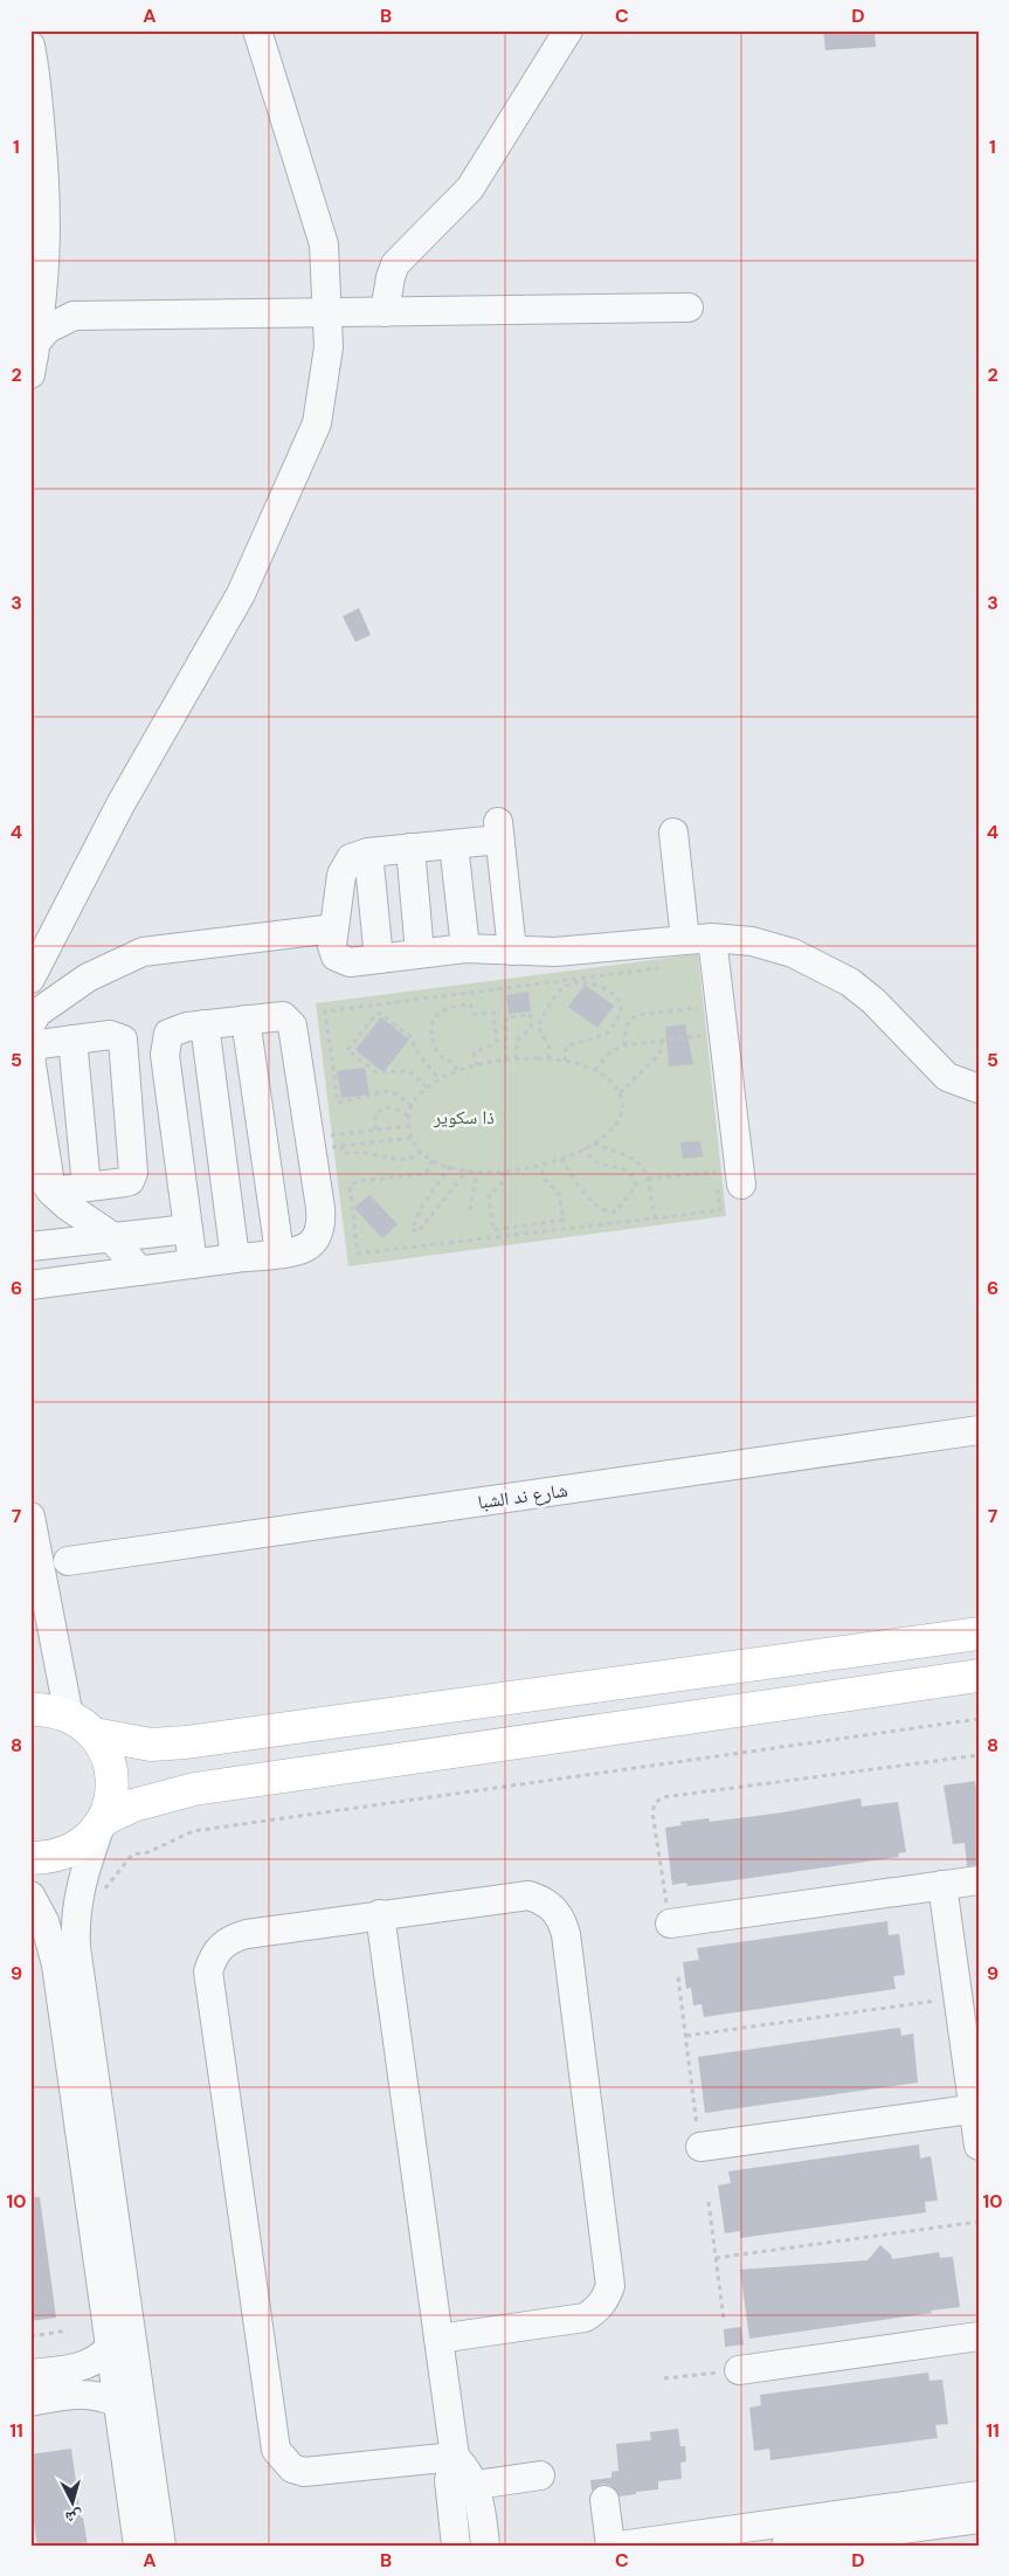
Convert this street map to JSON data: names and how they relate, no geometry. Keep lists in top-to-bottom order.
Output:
{
  "streets": {
    "street": ["شارع ند الشبا"]
  },
  "parks": ["ذا سكوير"],
  "north": "bottom",
  "grid": {
    "columns": [
      "A",
      "B",
      "C",
      "D"
    ],
    "rows": [
      "1",
      "2",
      "3",
      "4",
      "5",
      "6",
      "7",
      "8",
      "9",
      "10",
      "11"
    ]
  }
}
